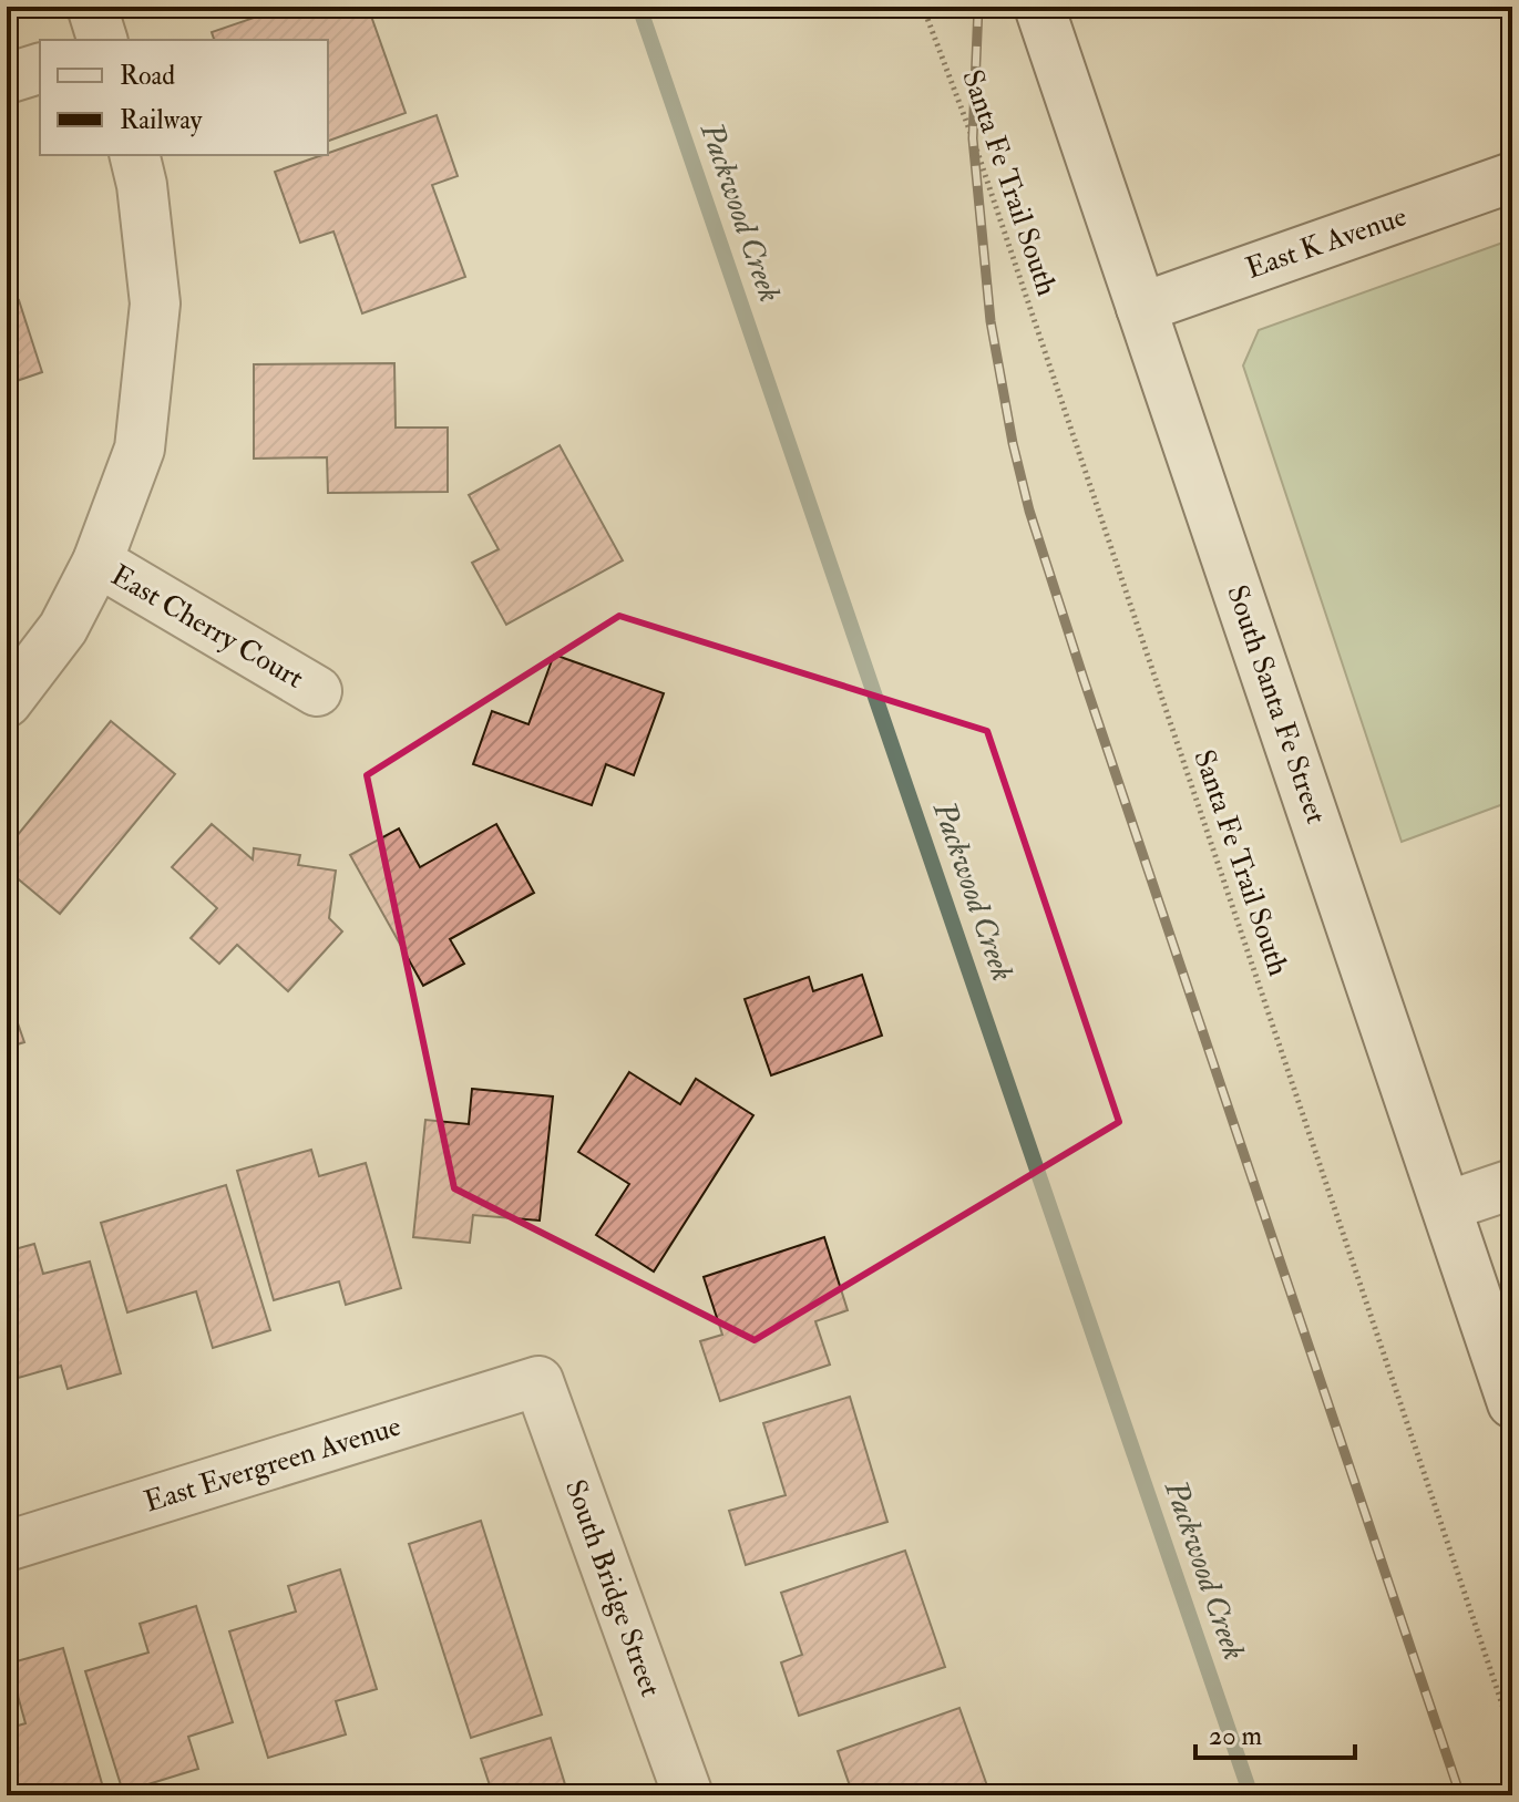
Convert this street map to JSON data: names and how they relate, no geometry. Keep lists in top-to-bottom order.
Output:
{
  "streets": {
    "street": [
      "East K Avenue",
      "East Cherry Court",
      "South Santa Fe Street",
      "East Evergreen Avenue",
      "South Bridge Street"
    ],
    "path": ["Santa Fe Trail South"]
  },
  "crossings": [
    ["East K Avenue", "South Santa Fe Street"],
    ["East Evergreen Avenue", "South Bridge Street"]
  ],
  "water": ["Packwood Creek"],
  "legend": ["Road", "Railway"],
  "scale_bar": "20 m"
}
